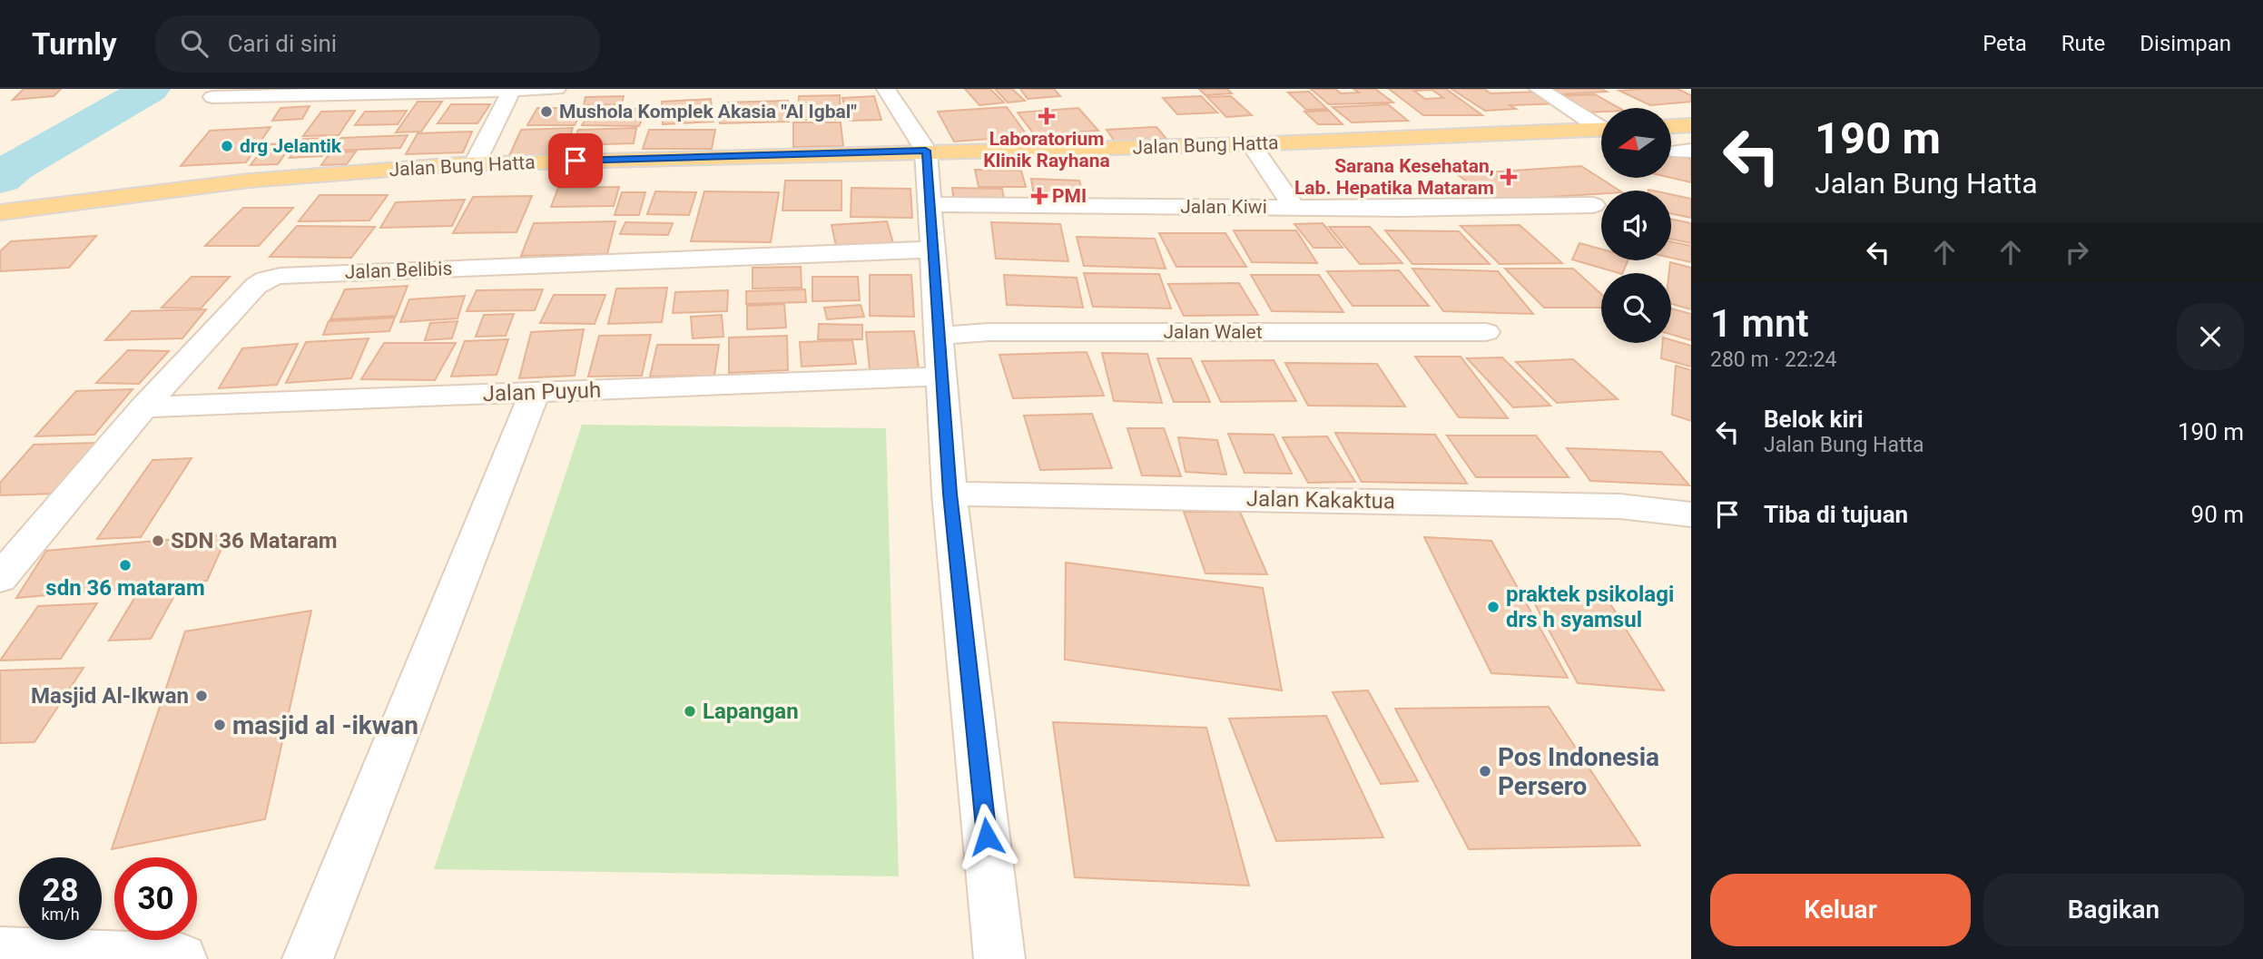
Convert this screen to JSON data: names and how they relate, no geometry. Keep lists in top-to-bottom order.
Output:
{
  "streets": {
    "main road": ["Jalan Bung Hatta"],
    "street": [
      "Jalan Kiwi",
      "Jalan Belibis",
      "Jalan Walet",
      "Jalan Puyuh",
      "Jalan Kakaktua"
    ]
  },
  "crossings": [
    ["Jalan Belibis", "Jalan Puyuh"]
  ],
  "places": {
    "other": [
      "Mushola Komplek Akasia \"Al Igbal\"",
      "drg Jelantik",
      "SDN 36 Mataram",
      "sdn 36 mataram",
      "praktek psikolagi drs h syamsul",
      "Masjid Al-Ikwan",
      "Lapangan",
      "masjid al -ikwan",
      "Pos Indonesia Persero"
    ],
    "health": ["Laboratorium Klinik Rayhana", "Sarana Kesehatan, Lab. Hepatika Mataram", "PMI"]
  },
  "north": "left",
  "page": {
    "header": "Turnly",
    "search": "Cari di sini",
    "nav": ["Peta", "Rute", "Disimpan"],
    "turn": ["190 m", "Jalan Bung Hatta"],
    "heading": ["1 mnt", "280 m · 22:24"],
    "list": [
      {
        "name": "Belok kiri",
        "note": "Jalan Bung Hatta",
        "value": "190 m"
      },
      {
        "name": "Tiba di tujuan",
        "value": "90 m"
      }
    ],
    "speed": "28 km/h",
    "limit": "30",
    "buttons": ["Keluar", "Bagikan"]
  }
}
